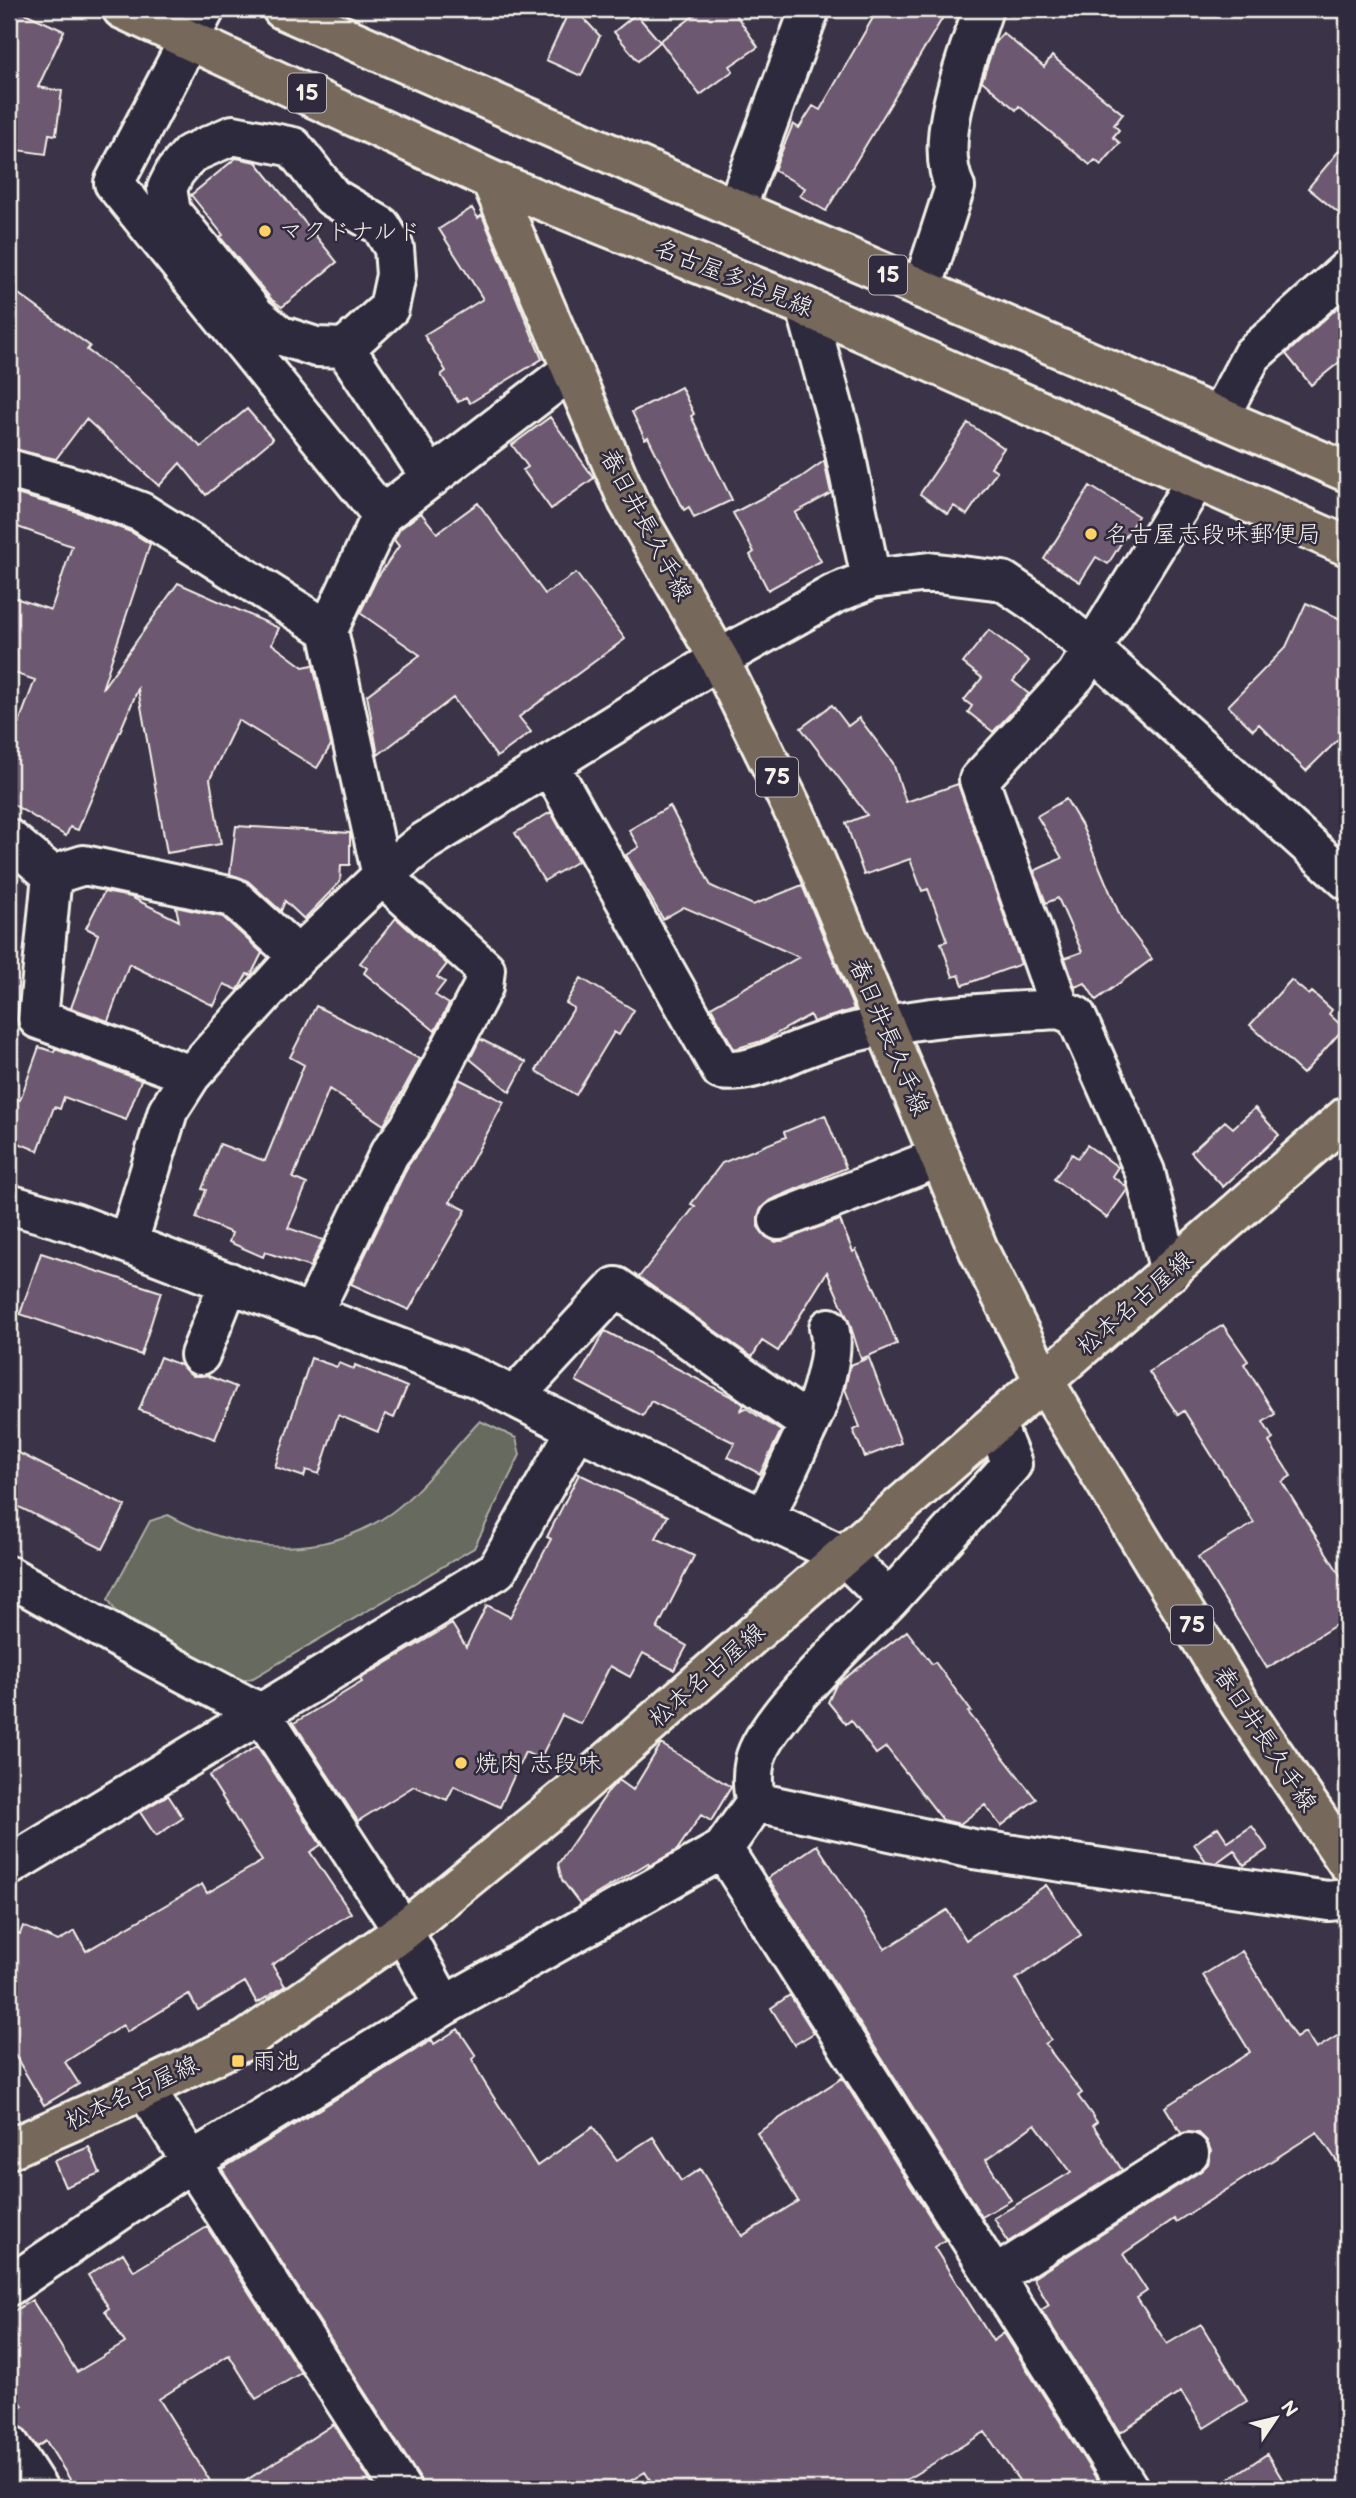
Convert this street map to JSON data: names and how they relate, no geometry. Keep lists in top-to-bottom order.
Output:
{
  "streets": {
    "main road": [
      "15",
      "名古屋多治見線",
      "春日井長久手線",
      "75",
      "松本名古屋線"
    ]
  },
  "crossings": [
    ["名古屋多治見線", "春日井長久手線"],
    ["春日井長久手線", "松本名古屋線"]
  ],
  "places": {
    "other": ["マクドナルド", "名古屋志段味郵便局", "焼肉 志段味"],
    "transit": ["雨池"]
  },
  "north": "top right"
}
